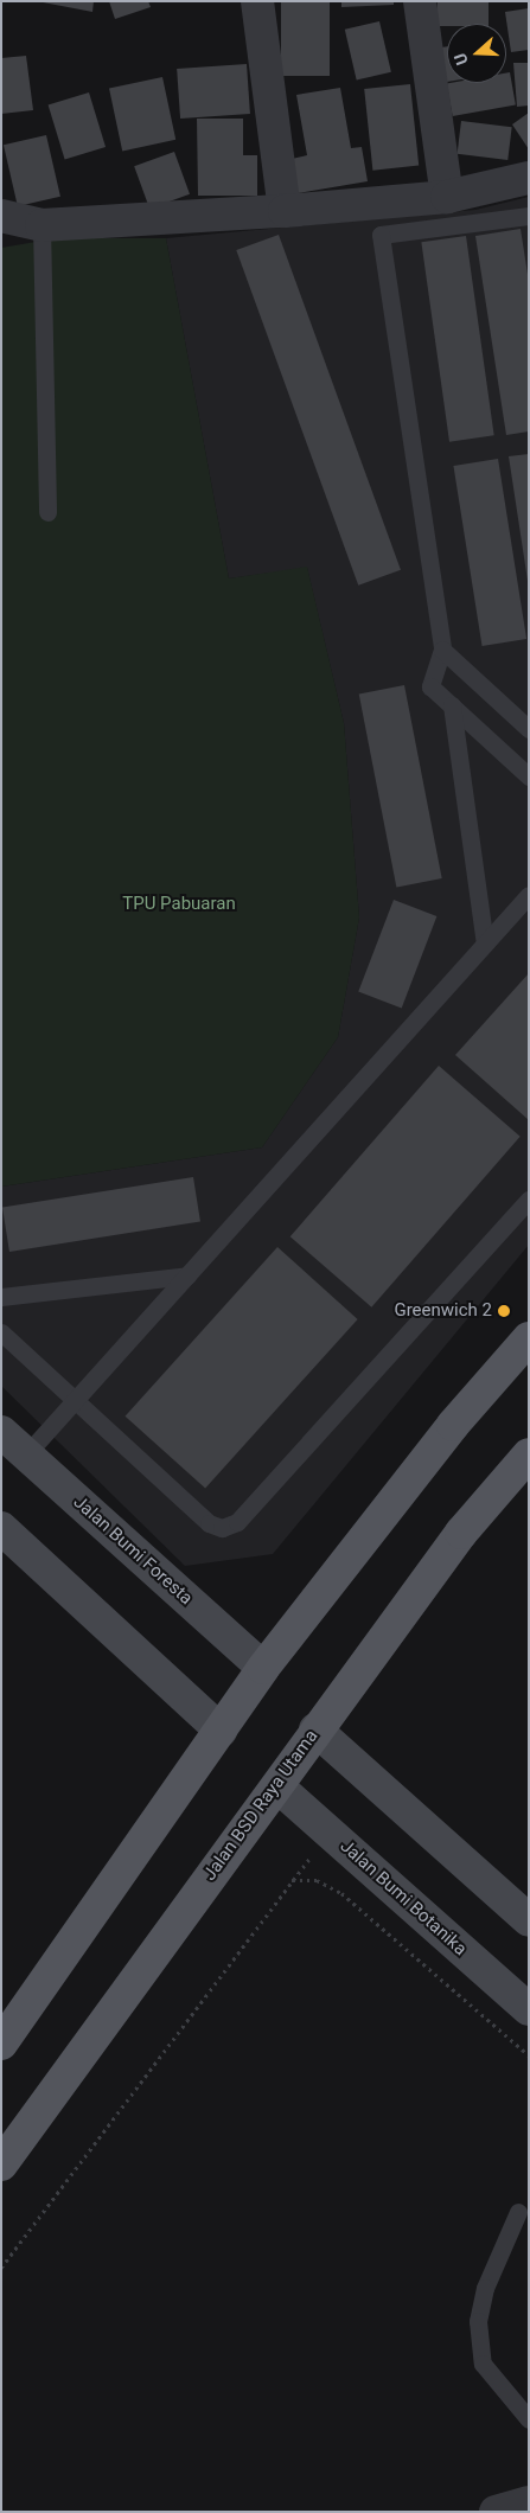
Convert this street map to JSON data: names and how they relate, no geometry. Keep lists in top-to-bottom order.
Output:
{
  "streets": {
    "main road": ["Jalan Bumi Foresta", "Jalan BSD Raya Utama", "Jalan Bumi Botanika"]
  },
  "crossings": [
    ["Jalan BSD Raya Utama", "Jalan Bumi Botanika"]
  ],
  "parks": ["TPU Pabuaran"],
  "places": ["Greenwich 2"],
  "north": "left"
}
